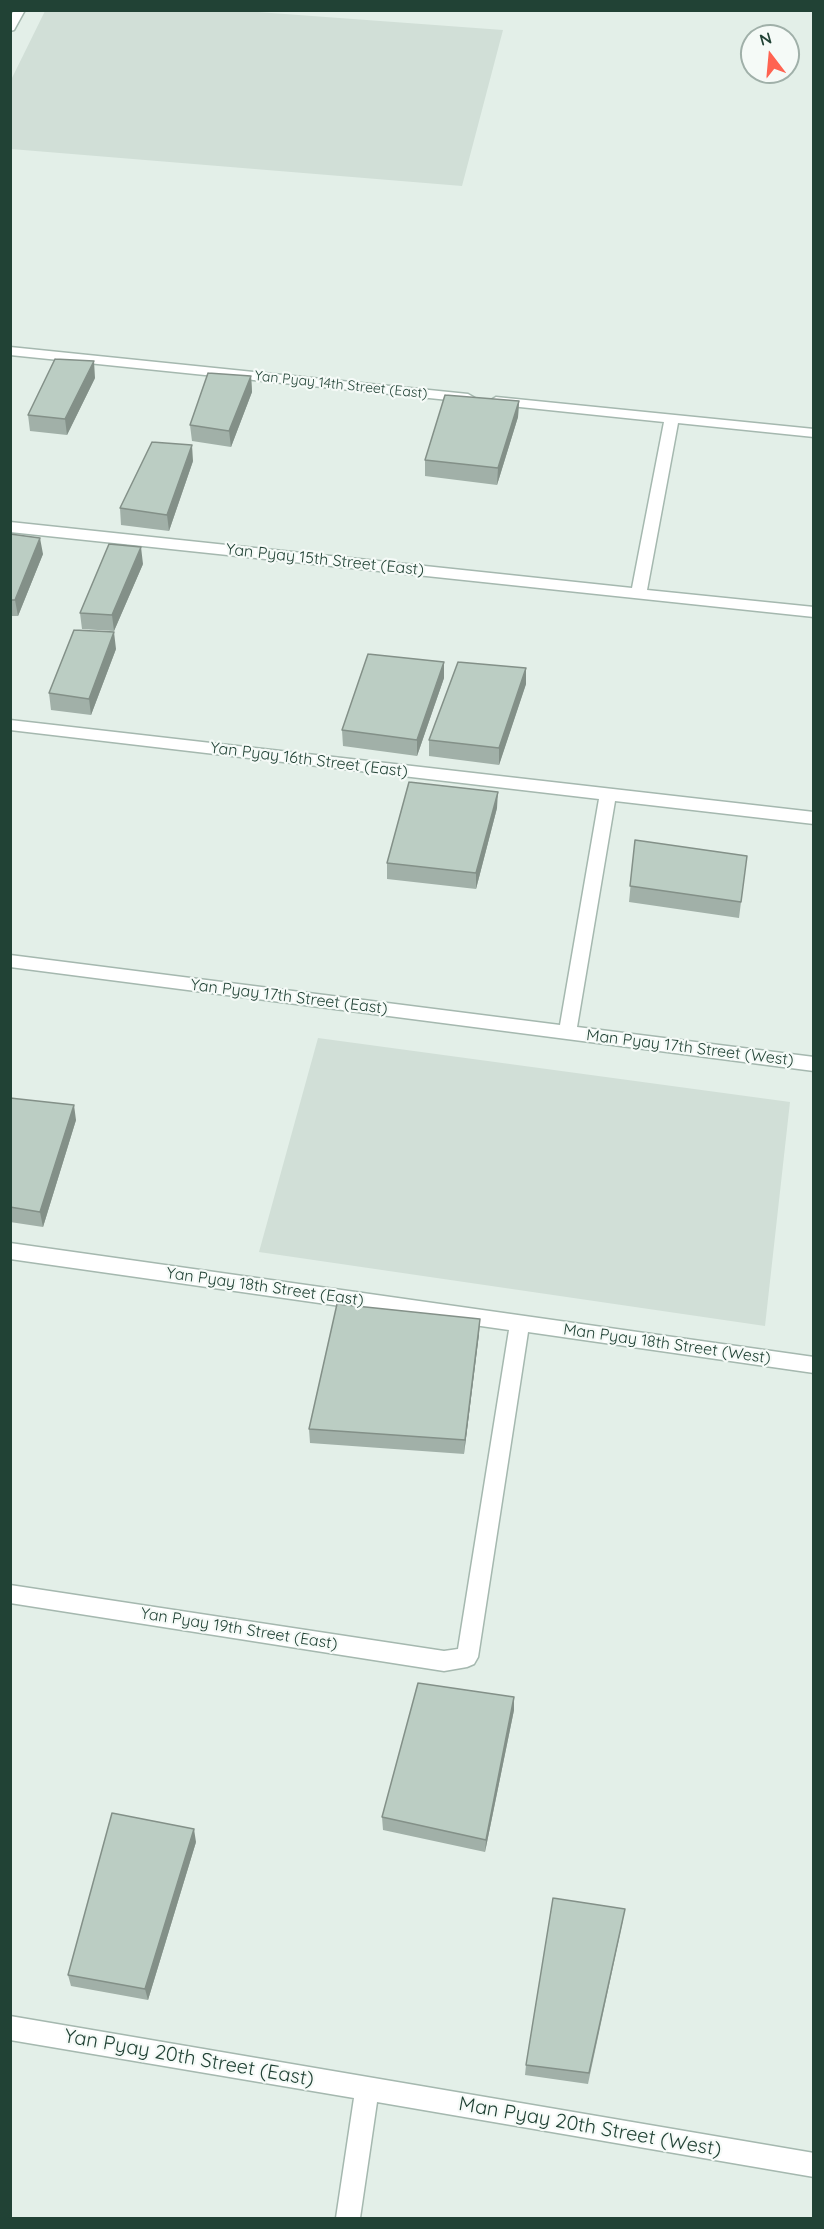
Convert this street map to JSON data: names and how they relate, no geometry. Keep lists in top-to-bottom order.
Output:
{
  "streets": {
    "street": [
      "Yan Pyay 14th Street (East)",
      "Yan Pyay 15th Street (East)",
      "Yan Pyay 16th Street (East)",
      "Yan Pyay 17th Street (East)",
      "Man Pyay 17th Street (West)",
      "Yan Pyay 18th Street (East)",
      "Man Pyay 18th Street (West)",
      "Yan Pyay 19th Street (East)",
      "Yan Pyay 20th Street (East)",
      "Man Pyay 20th Street (West)"
    ]
  },
  "crossings": [
    ["Yan Pyay 17th Street (East)", "Man Pyay 17th Street (West)"],
    ["Yan Pyay 18th Street (East)", "Man Pyay 18th Street (West)"],
    ["Yan Pyay 18th Street (East)", "Yan Pyay 19th Street (East)"],
    ["Man Pyay 18th Street (West)", "Yan Pyay 19th Street (East)"],
    ["Yan Pyay 20th Street (East)", "Man Pyay 20th Street (West)"]
  ],
  "north": "top"
}
